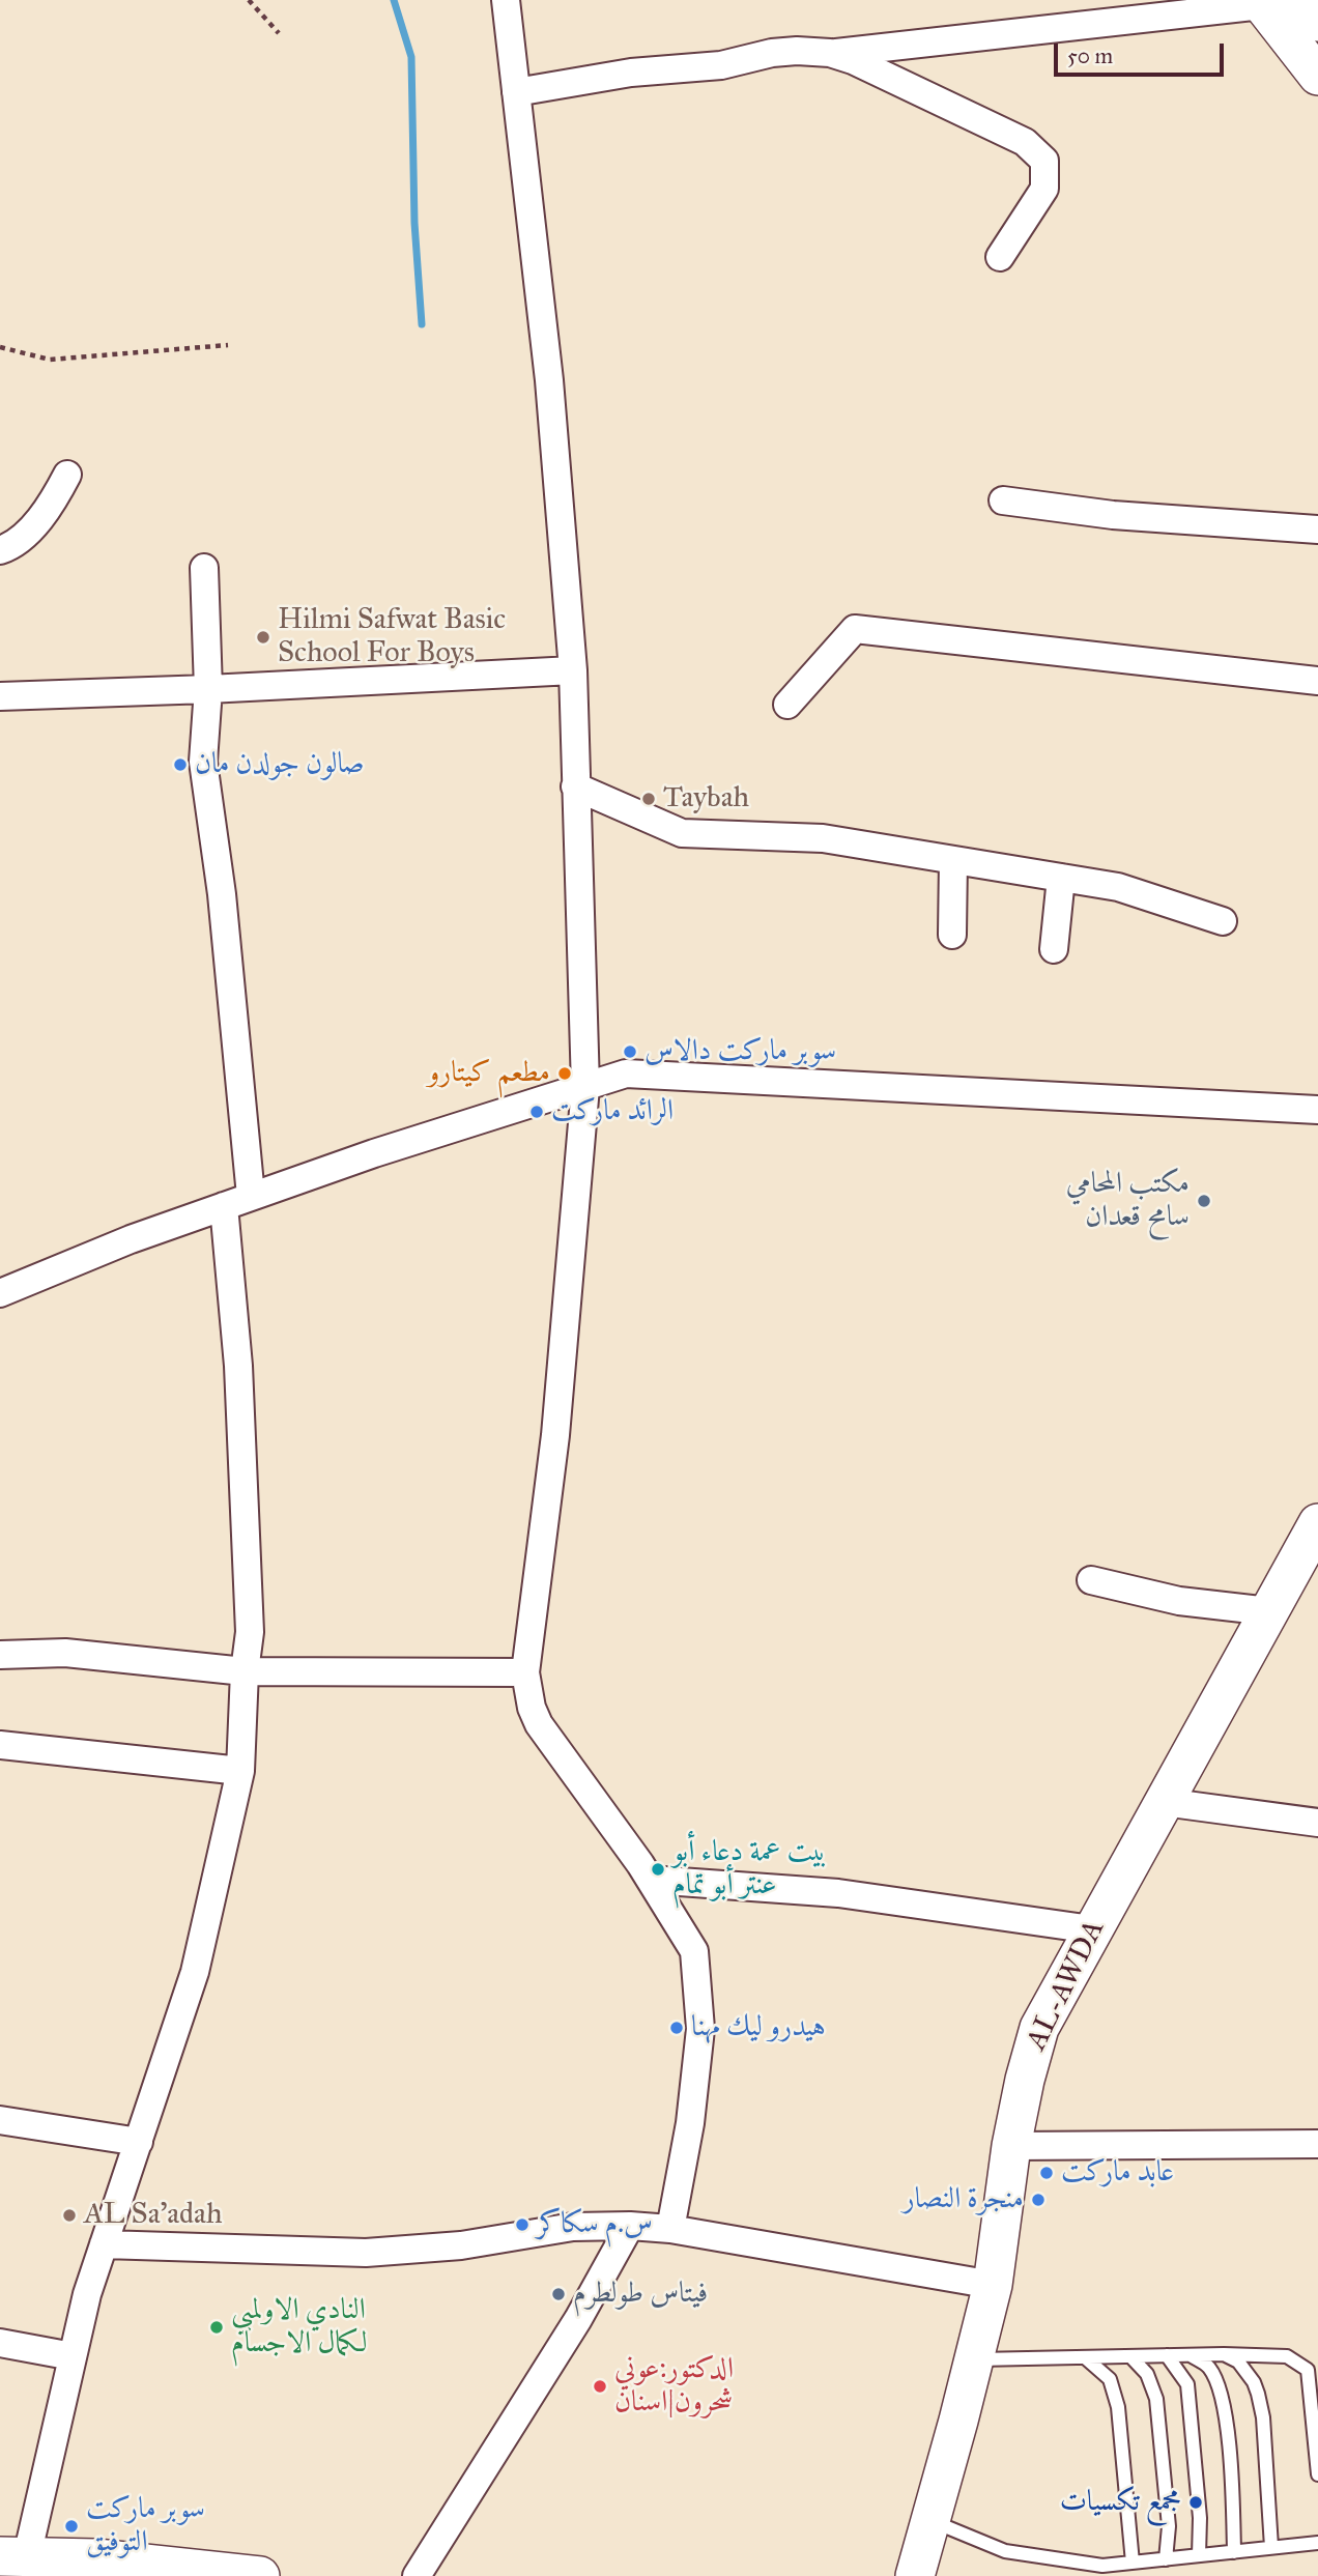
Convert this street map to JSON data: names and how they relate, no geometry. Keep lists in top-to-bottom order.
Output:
{
  "streets": {
    "street": ["AL-AWDA"]
  },
  "places": [
    "Hilmi Safwat Basic School For Boys",
    "صالون جولدن مان",
    "Taybah",
    "سوبر ماركت دالاس",
    "مطعم كيتارو",
    "الرائد ماركت",
    "مكتب المحامي سامح قعدان",
    "بيت عمة دعاء أبو عنتر أبو تمام",
    "هيدرو ليك مهنا",
    "عابد ماركت",
    "منجرة النصار",
    "AL Sa'adah",
    "س.م سكاكر",
    "فيتاس طولطرم",
    "النادي الاولمبي لكمال الاجسام",
    "الدكتور:عوني شحرون|اسنان",
    "مجمع تكسيات",
    "سوبر ماركت التوفيق"
  ],
  "scale_bar": "50 m"
}
